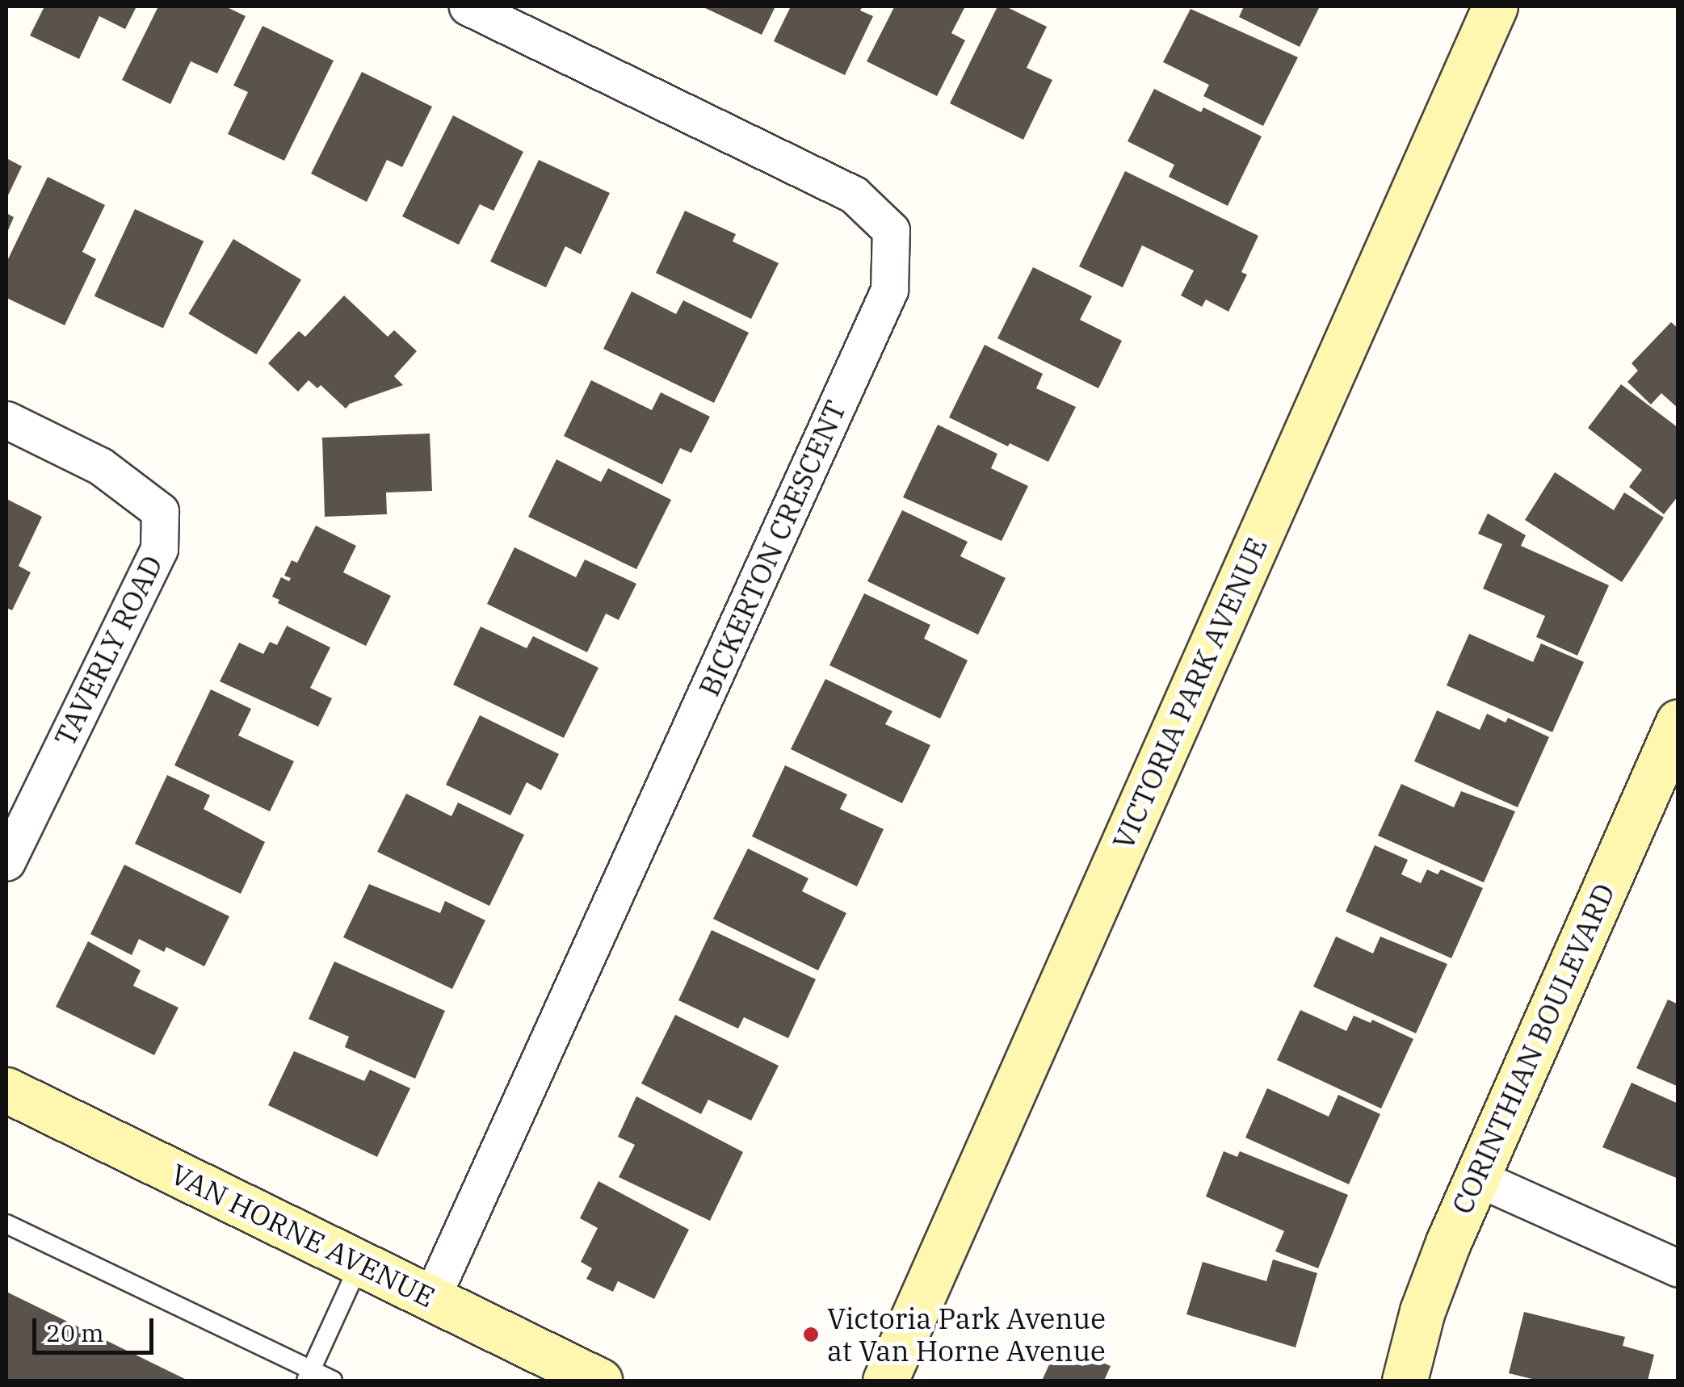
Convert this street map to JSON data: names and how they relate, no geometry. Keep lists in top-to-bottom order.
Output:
{
  "streets": {
    "main road": ["VICTORIA PARK AVENUE", "CORINTHIAN BOULEVARD", "VAN HORNE AVENUE"],
    "street": ["BICKERTON CRESCENT", "TAVERLY ROAD"]
  },
  "crossings": [
    ["BICKERTON CRESCENT", "VAN HORNE AVENUE"]
  ],
  "places": ["Victoria Park Avenue at Van Horne Avenue"],
  "scale_bar": "20 m"
}
